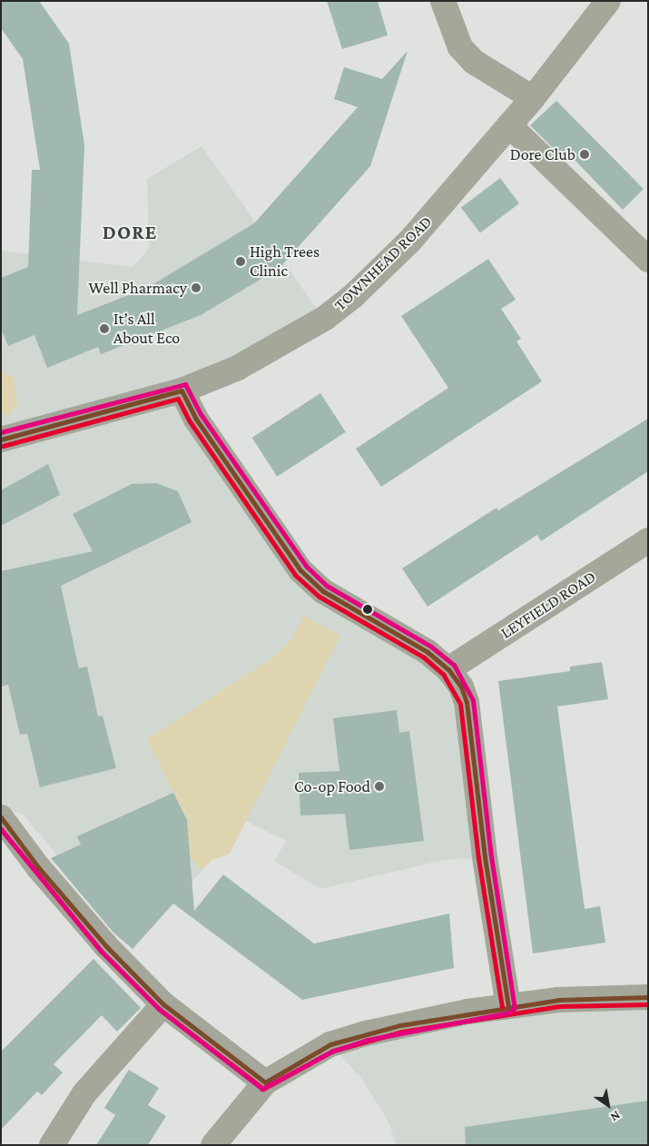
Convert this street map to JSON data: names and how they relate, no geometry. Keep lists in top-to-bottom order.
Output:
{
  "streets": {
    "street": ["TOWNHEAD ROAD", "LEYFIELD ROAD"]
  },
  "districts": ["DORE"],
  "places": [
    "Dore Club",
    "High Trees Clinic",
    "Well Pharmacy",
    "It’s All About Eco",
    "Co-op Food"
  ],
  "north": "bottom right"
}
